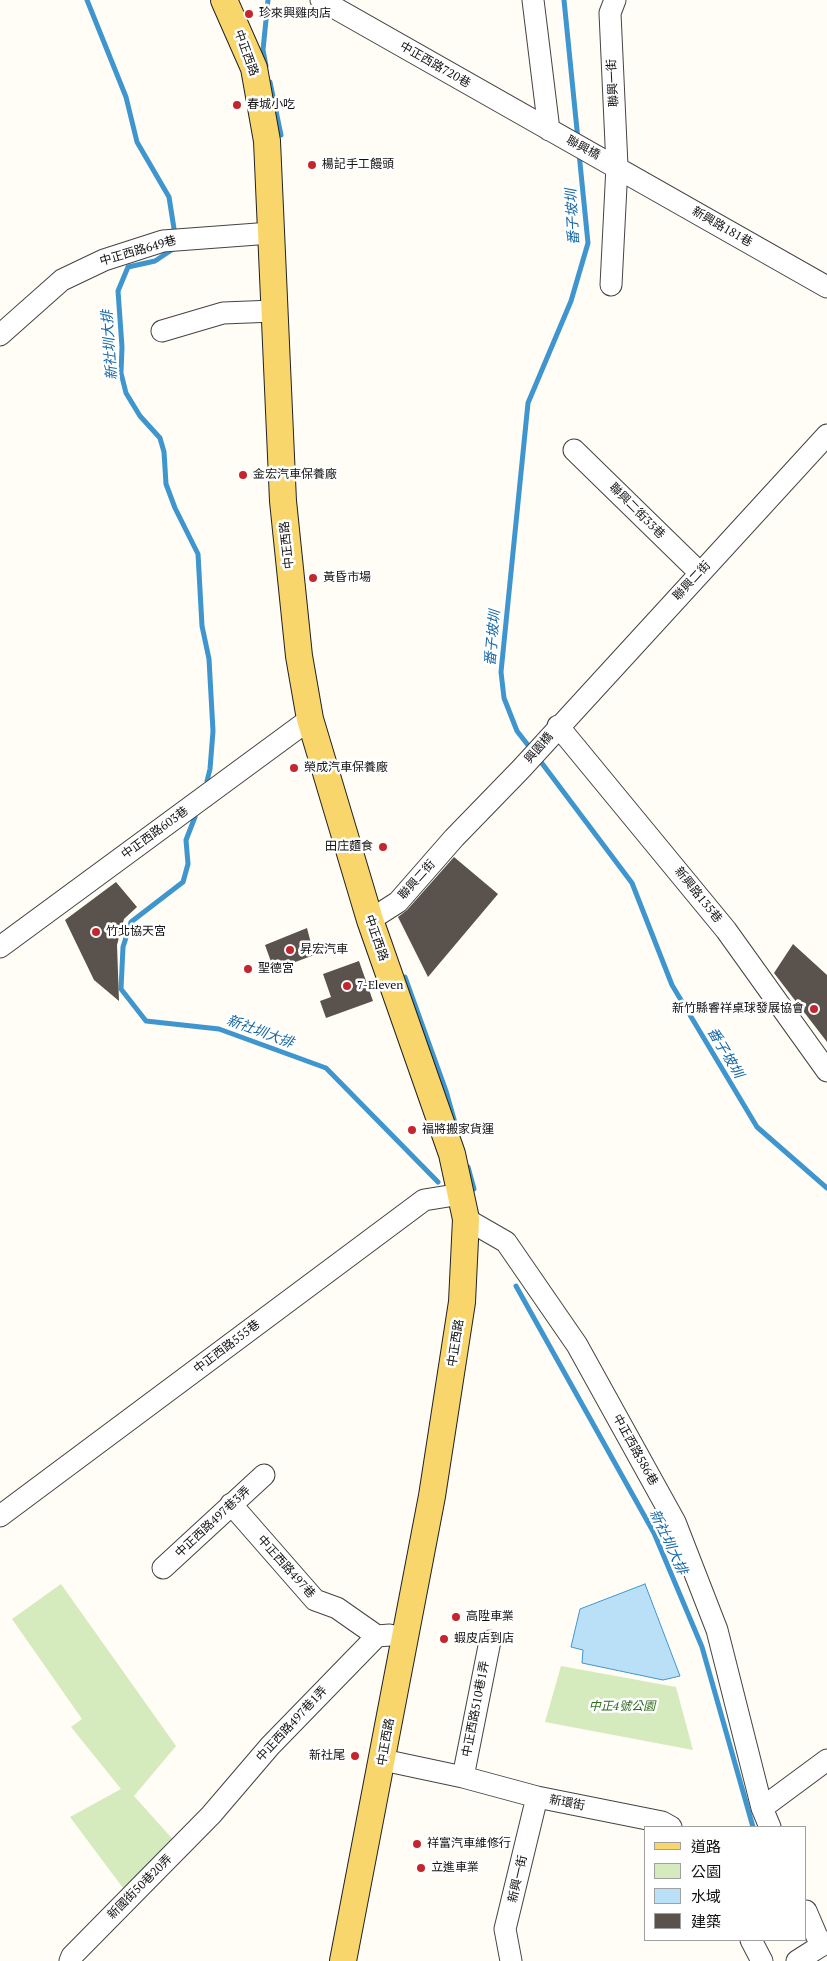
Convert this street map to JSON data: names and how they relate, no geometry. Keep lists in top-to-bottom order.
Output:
{
  "streets": {
    "main road": ["中正西路"],
    "street": [
      "中正西路720巷",
      "聯興一街",
      "聯興橋",
      "新興路181巷",
      "中正西路649巷",
      "聯興二街33巷",
      "聯興二街",
      "興園橋",
      "中正西路603巷",
      "新興路135巷",
      "中正西路555巷",
      "中正西路586巷",
      "中正西路497巷3弄",
      "中正西路497巷",
      "中正西路510巷1弄",
      "中正西路497巷1弄",
      "新環街",
      "新興一街",
      "新國街50巷20弄"
    ]
  },
  "crossings": [
    ["中正西路", "中正西路649巷"],
    ["中正西路", "聯興二街"],
    ["中正西路", "中正西路603巷"],
    ["中正西路", "中正西路555巷"],
    ["中正西路", "中正西路586巷"],
    ["中正西路", "新環街"],
    ["中正西路720巷", "聯興橋"],
    ["聯興一街", "聯興橋"],
    ["聯興一街", "新興路181巷"],
    ["聯興橋", "新興路181巷"],
    ["聯興二街33巷", "聯興二街"],
    ["聯興二街", "興園橋"],
    ["聯興二街", "新興路135巷"],
    ["興園橋", "新興路135巷"],
    ["中正西路497巷3弄", "中正西路497巷"],
    ["中正西路497巷", "中正西路497巷1弄"],
    ["中正西路510巷1弄", "新環街"],
    ["中正西路497巷1弄", "新國街50巷20弄"],
    ["新環街", "新興一街"]
  ],
  "water": ["番子坡圳", "新社圳大排"],
  "parks": ["中正4號公園"],
  "places": [
    "珍來興雞肉店",
    "春城小吃",
    "楊記手工饅頭",
    "金宏汽車保養廠",
    "黃昏市場",
    "榮成汽車保養廠",
    "田庄麵食",
    "竹北協天宮",
    "昇宏汽車",
    "聖德宮",
    "7-Eleven",
    "新竹縣睿祥桌球發展協會",
    "福將搬家貨運",
    "高陞車業",
    "蝦皮店到店",
    "新社尾",
    "祥富汽車維修行",
    "立進車業"
  ],
  "legend": [
    "道路",
    "公園",
    "水域",
    "建築"
  ]
}
